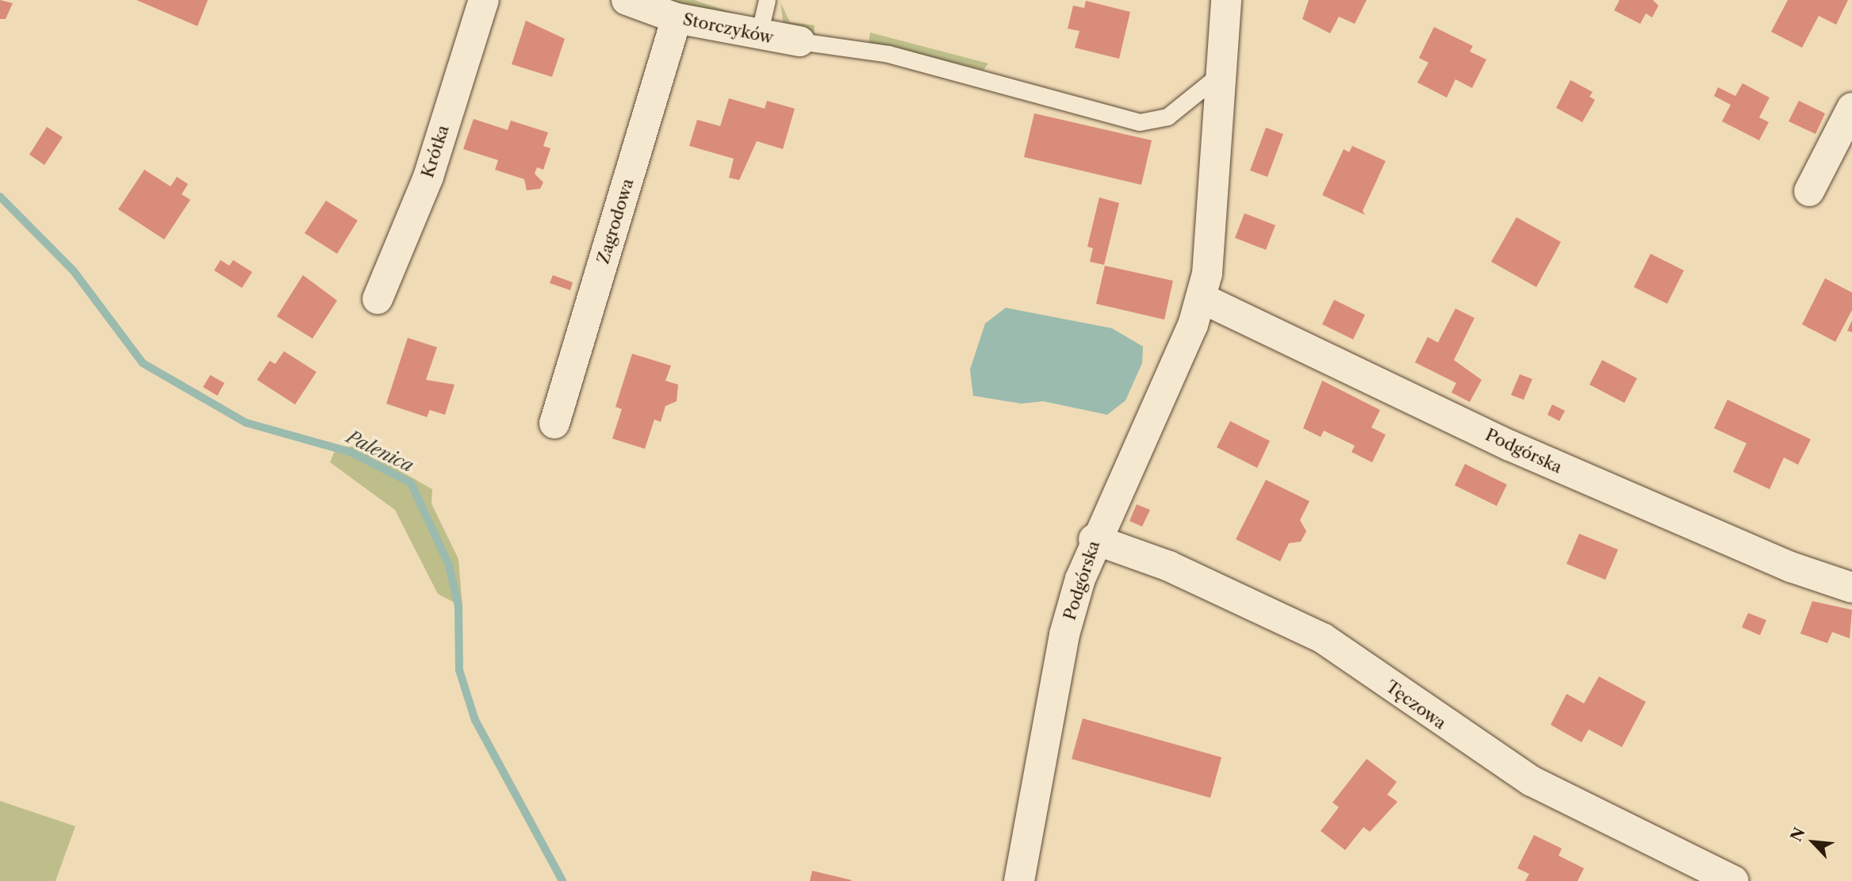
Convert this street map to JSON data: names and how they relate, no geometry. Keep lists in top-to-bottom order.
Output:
{
  "streets": {
    "street": [
      "Storczyków",
      "Krótka",
      "Zagrodowa",
      "Podgórska",
      "Tęczowa"
    ]
  },
  "crossings": [
    ["Storczyków", "Zagrodowa"],
    ["Podgórska", "Tęczowa"]
  ],
  "water": ["Palenica"],
  "north": "top left"
}
